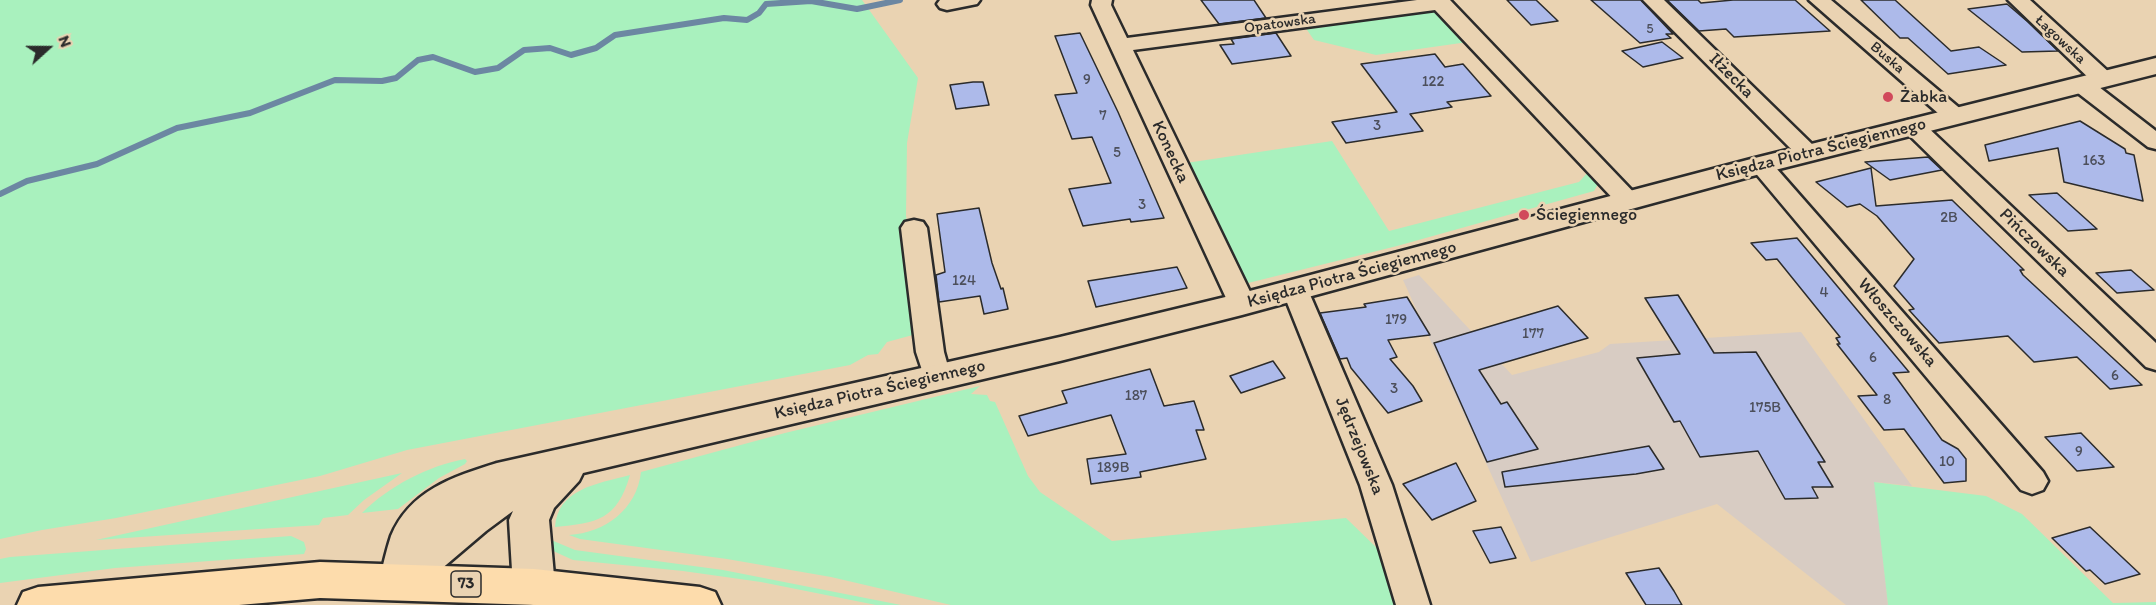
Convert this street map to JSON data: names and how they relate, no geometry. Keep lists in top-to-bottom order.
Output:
{
  "streets": {
    "main road": ["73"],
    "street": [
      "Opatowska",
      "Łagowska",
      "Buska",
      "Iłżecka",
      "Księdza Piotra Ściegiennego",
      "Konecka",
      "Pińczowska",
      "Włoszczowska",
      "Jędrzejowska"
    ]
  },
  "crossings": [
    ["Opatowska", "Konecka"],
    ["Łagowska", "Księdza Piotra Ściegiennego"],
    ["Buska", "Księdza Piotra Ściegiennego"],
    ["Iłżecka", "Księdza Piotra Ściegiennego"],
    ["Księdza Piotra Ściegiennego", "Konecka"],
    ["Księdza Piotra Ściegiennego", "Pińczowska"],
    ["Księdza Piotra Ściegiennego", "Włoszczowska"],
    ["Księdza Piotra Ściegiennego", "Jędrzejowska"],
    ["Księdza Piotra Ściegiennego", "73"]
  ],
  "places": ["Żabka", "Ściegiennego"],
  "house_numbers": [
    "5",
    "9",
    "122",
    "7",
    "3",
    "5",
    "163",
    "3",
    "2B",
    "124",
    "4",
    "179",
    "177",
    "6",
    "6",
    "3",
    "187",
    "8",
    "175B",
    "9",
    "10",
    "189B"
  ],
  "north": "right"
}
